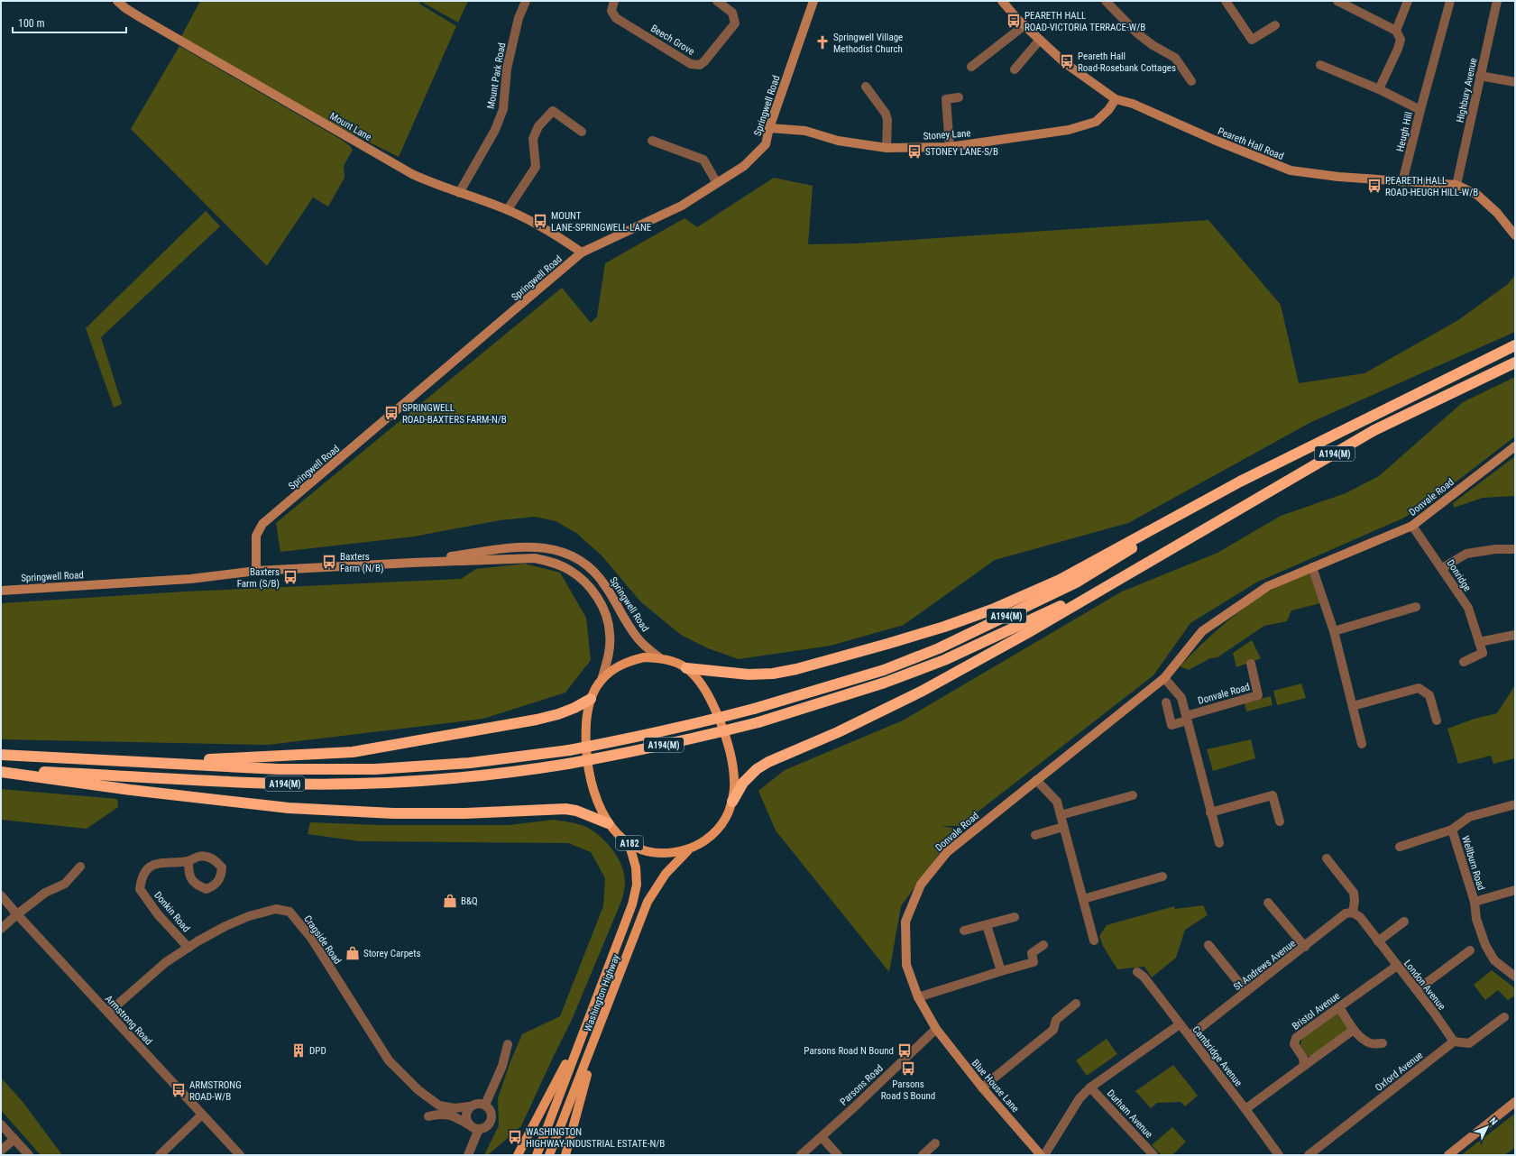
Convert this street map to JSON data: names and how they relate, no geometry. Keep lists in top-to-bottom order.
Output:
{
  "streets": {
    "highway": ["A194(M)"],
    "main road": ["A182", "Washington Highway"],
    "street": [
      "Beech Grove",
      "Mount Park Road",
      "Highbury Avenue",
      "Springwell Road",
      "Mount Lane",
      "Heugh Hill",
      "Stoney Lane",
      "Peareth Hall Road",
      "Donvale Road",
      "Donridge",
      "Wellburn Road",
      "Donkin Road",
      "Cragside Road",
      "St Andrews Avenue",
      "London Avenue",
      "Bristol Avenue",
      "Armstrong Road",
      "Cambridge Avenue",
      "Oxford Avenue",
      "Parsons Road",
      "Blue House Lane",
      "Durham Avenue"
    ]
  },
  "crossings": [
    ["Mount Park Road", "Mount Lane"],
    ["Highbury Avenue", "Peareth Hall Road"],
    ["Springwell Road", "Mount Lane"],
    ["Springwell Road", "Stoney Lane"],
    ["Springwell Road", "A182"],
    ["Heugh Hill", "Peareth Hall Road"],
    ["Stoney Lane", "Peareth Hall Road"],
    ["A194(M)", "A182"],
    ["Donvale Road", "Donridge"],
    ["Donvale Road", "Parsons Road"],
    ["Donvale Road", "Blue House Lane"],
    ["A182", "Washington Highway"],
    ["Donkin Road", "Cragside Road"],
    ["Cragside Road", "Armstrong Road"],
    ["St Andrews Avenue", "London Avenue"],
    ["St Andrews Avenue", "Cambridge Avenue"],
    ["London Avenue", "Bristol Avenue"],
    ["London Avenue", "Oxford Avenue"],
    ["Parsons Road", "Blue House Lane"]
  ],
  "places": {
    "bus stop": [
      "PEARETH HALL ROAD-VICTORIA TERRACE-W/B",
      "Peareth Hall Road-Rosebank Cottages",
      "STONEY LANE-S/B",
      "PEARETH HALL ROAD-HEUGH HILL-W/B",
      "MOUNT LANE-SPRINGWELL LANE",
      "SPRINGWELL ROAD-BAXTERS FARM-N/B",
      "Baxters Farm (N/B)",
      "Baxters Farm (S/B)",
      "Parsons Road N Bound",
      "Parsons Road S Bound",
      "ARMSTRONG ROAD-W/B",
      "WASHINGTON HIGHWAY-INDUSTRIAL ESTATE-N/B"
    ],
    "church": ["Springwell Village Methodist Church"],
    "shop": ["B&Q", "Storey Carpets"],
    "building": ["DPD"]
  },
  "scale_bar": "100 m",
  "north": "top right"
}
